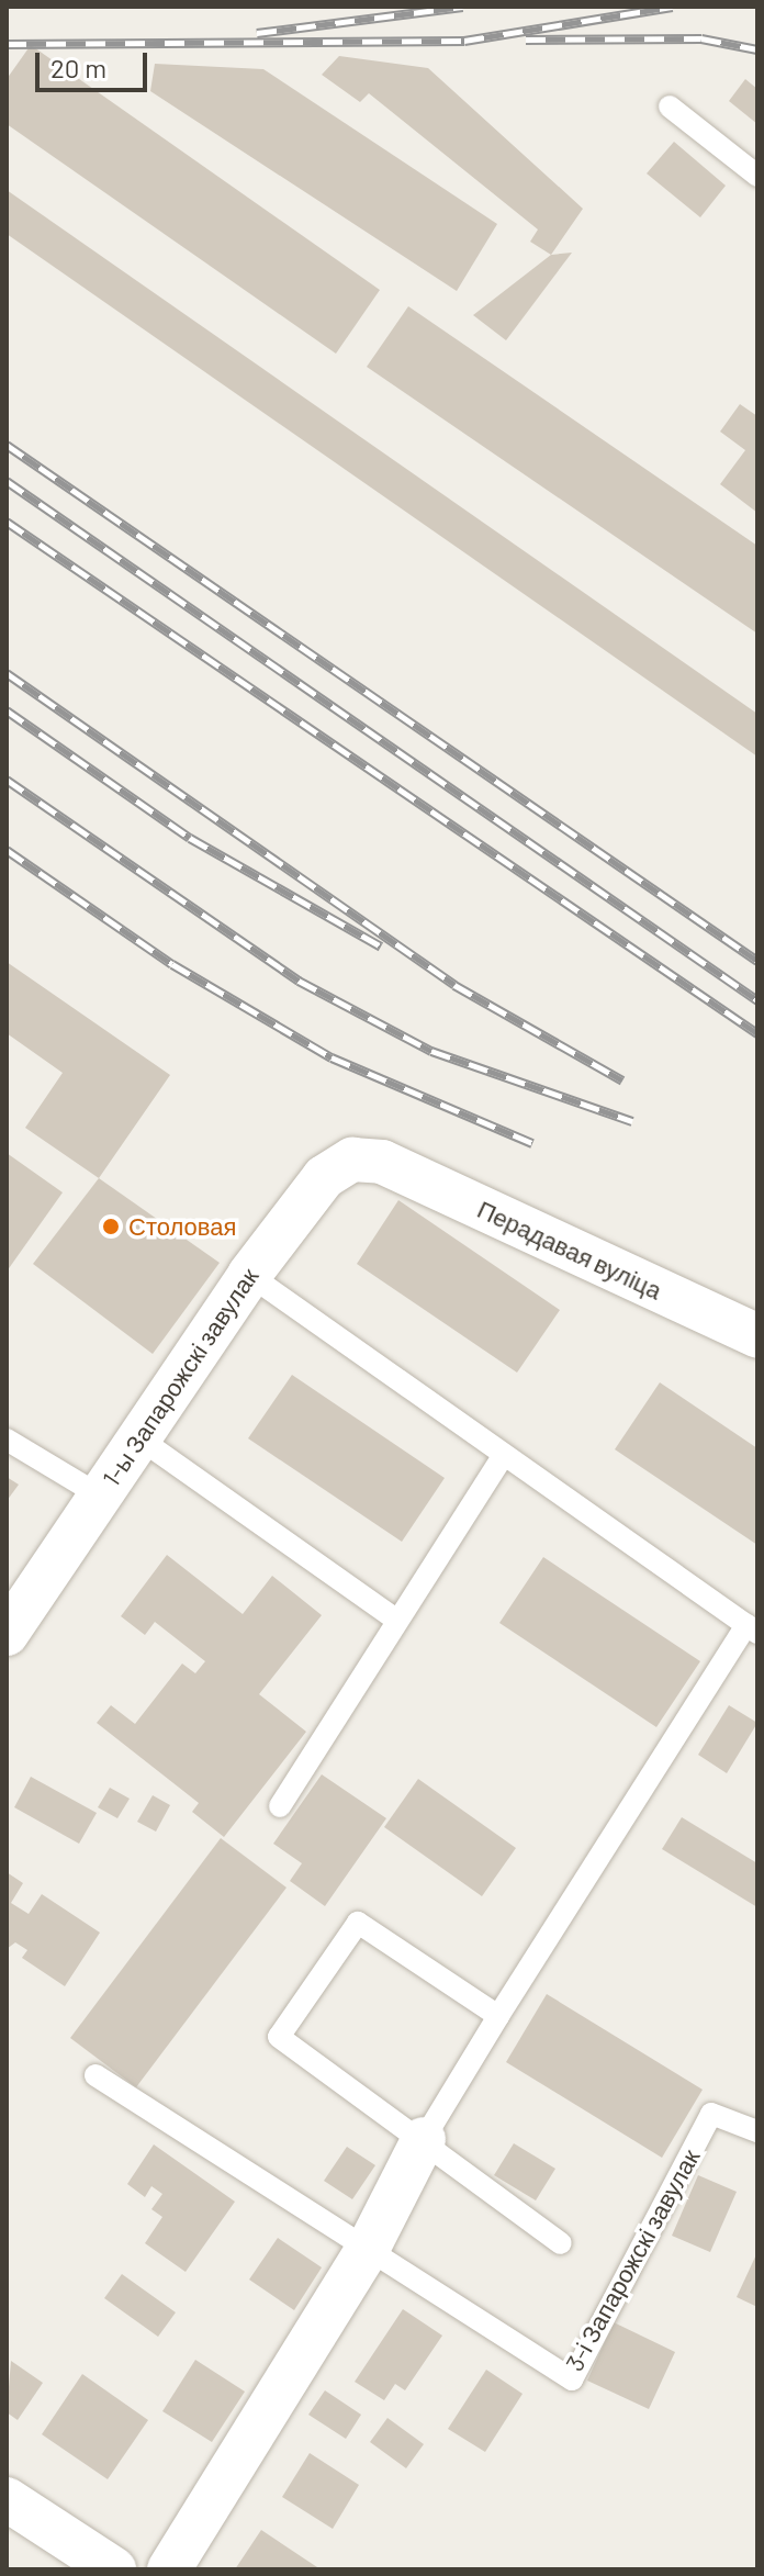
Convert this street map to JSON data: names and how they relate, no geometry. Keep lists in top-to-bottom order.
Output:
{
  "streets": {
    "street": ["Перадавая вуліца", "1-ы Запарожскі завулак"],
    "lane": ["3-і Запарожскі завулак"]
  },
  "crossings": [
    ["Перадавая вуліца", "1-ы Запарожскі завулак"]
  ],
  "places": ["Столовая"],
  "scale_bar": "20 m"
}
